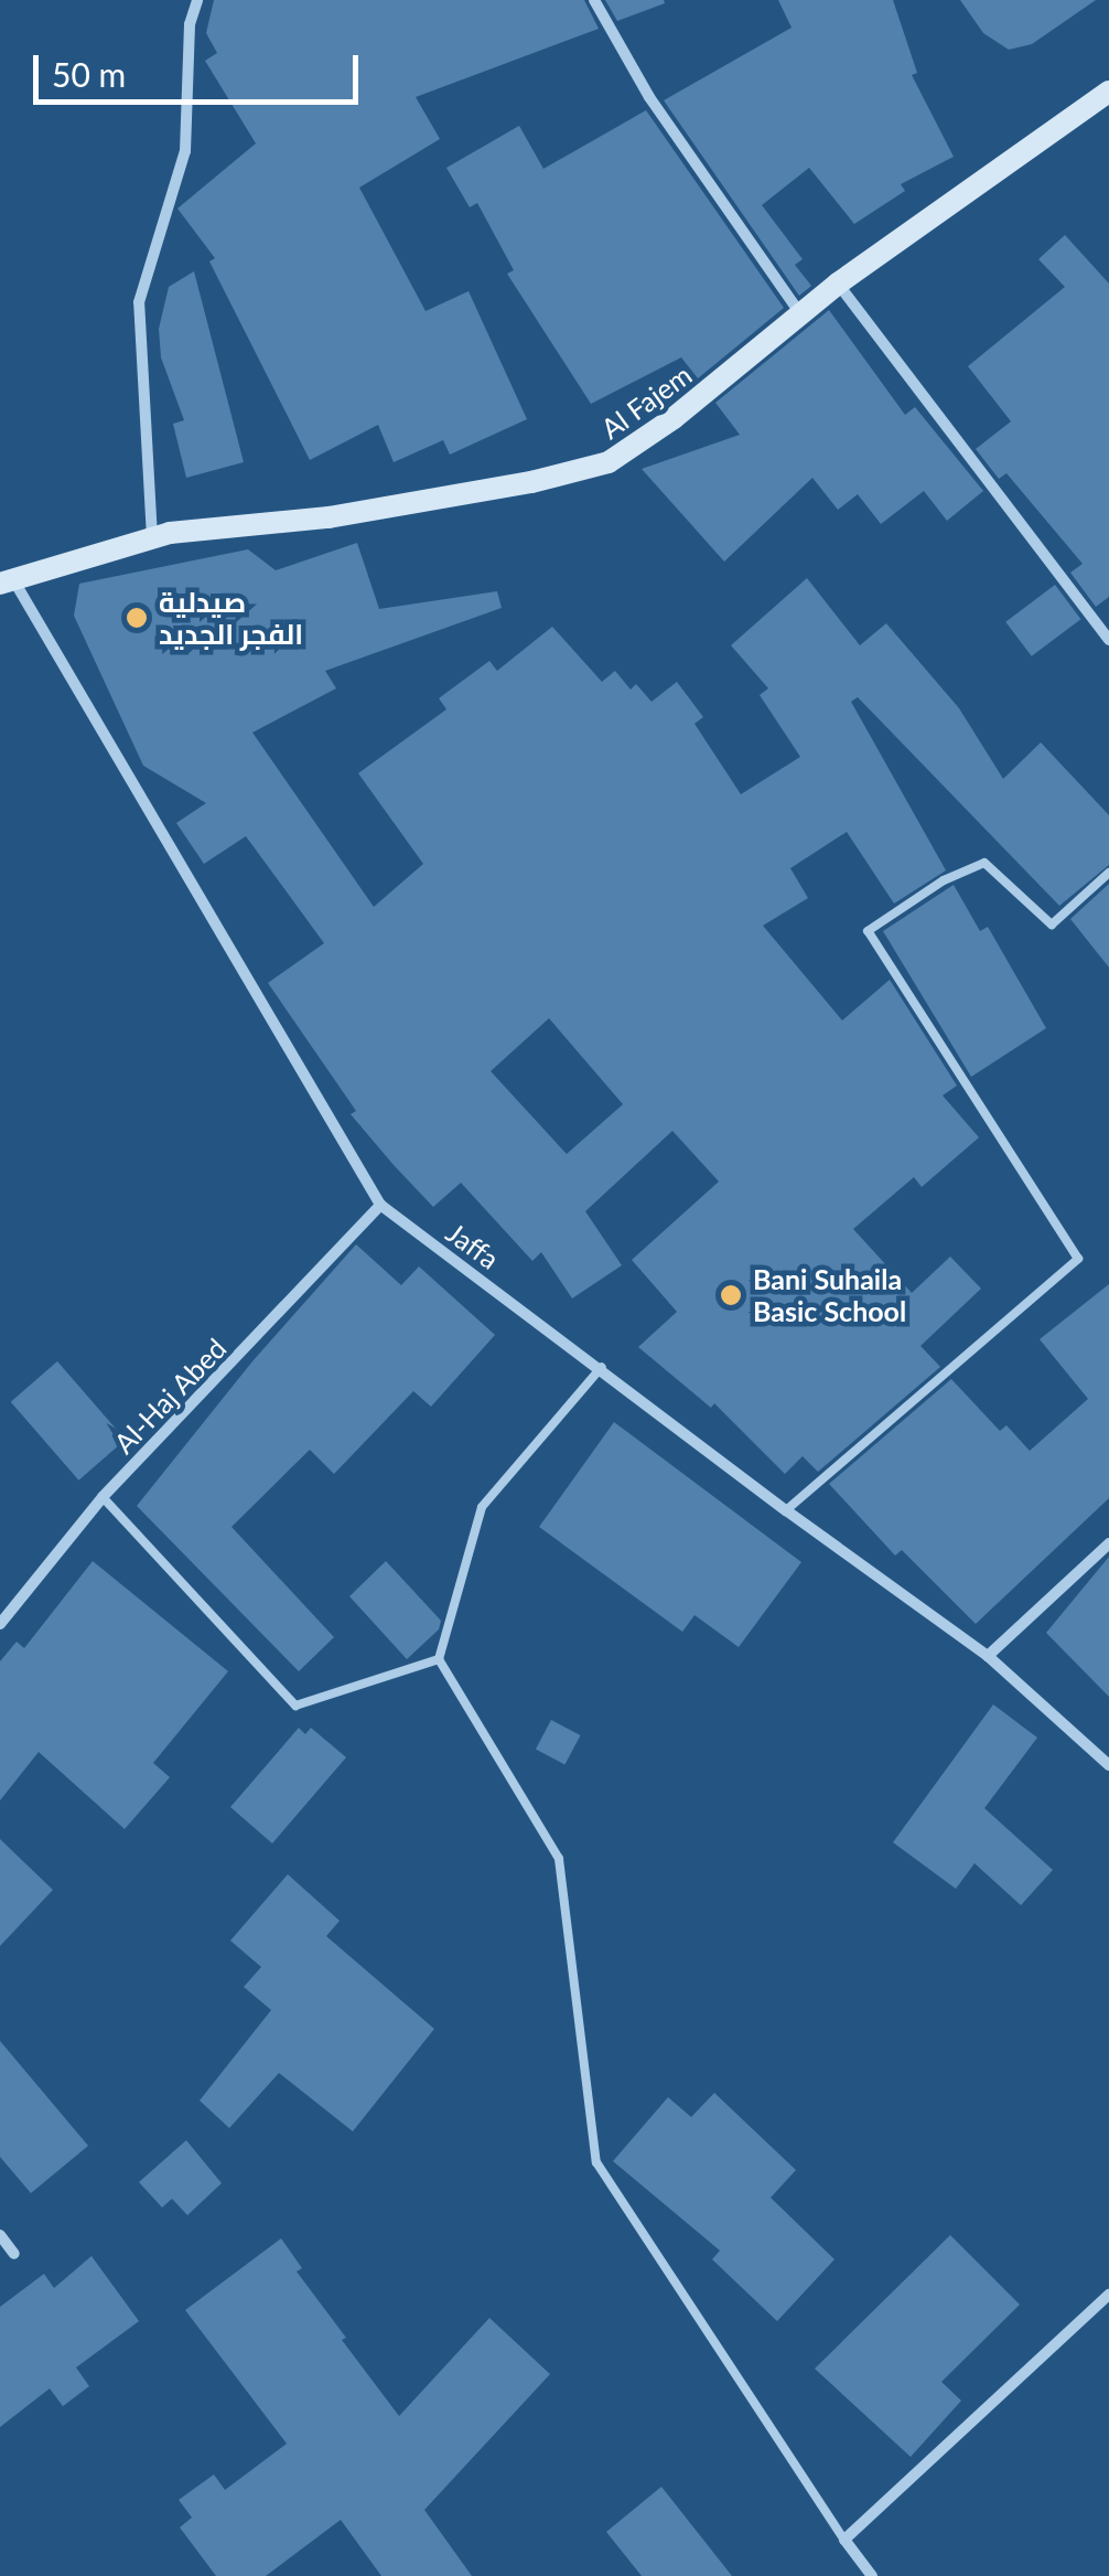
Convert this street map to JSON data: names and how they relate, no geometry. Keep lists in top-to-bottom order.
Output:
{
  "streets": {
    "main road": ["Al Fajem"],
    "street": ["Jaffa", "Al-Haj Abed"]
  },
  "crossings": [
    ["Al Fajem", "Jaffa"],
    ["Jaffa", "Al-Haj Abed"]
  ],
  "places": ["صيدلية الفجر الجديد", "Bani Suhaila Basic School"],
  "scale_bar": "50 m"
}
